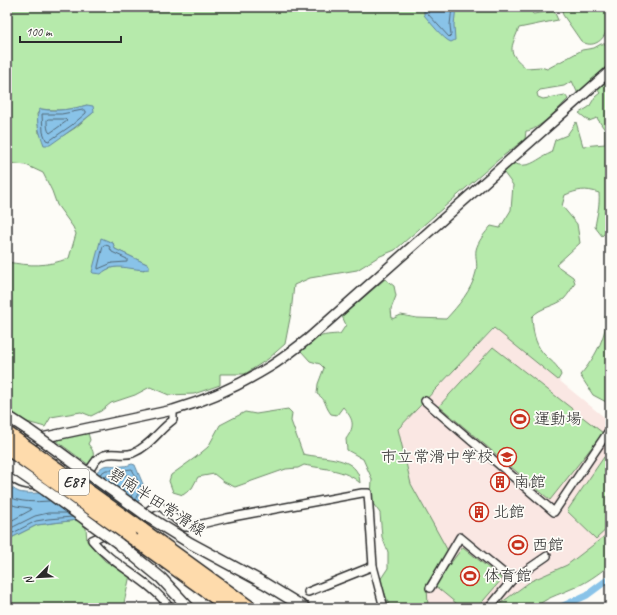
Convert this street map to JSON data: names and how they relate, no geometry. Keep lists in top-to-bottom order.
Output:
{
  "streets": {
    "highway": ["E87"],
    "main road": ["碧南半田常滑線"]
  },
  "places": {
    "sports": ["運動場", "西館", "体育館"],
    "school or university": ["市立常滑中学校"],
    "building": ["南館", "北館"]
  },
  "scale_bar": "100 m",
  "north": "bottom left"
}
